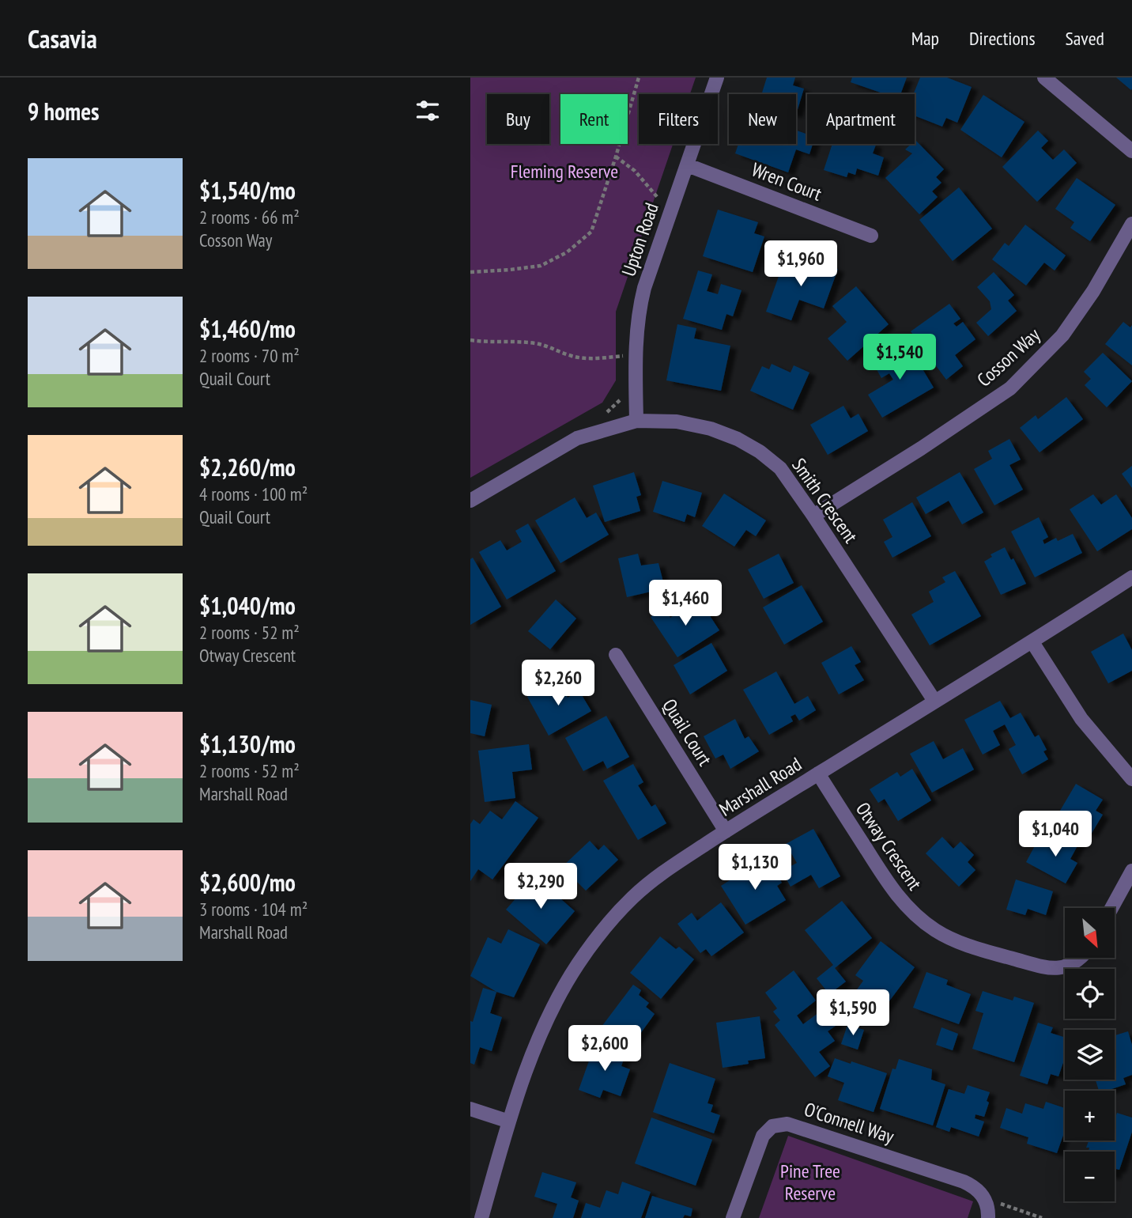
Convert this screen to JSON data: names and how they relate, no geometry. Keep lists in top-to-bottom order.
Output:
{
  "streets": {
    "street": [
      "Wren Court",
      "Upton Road",
      "Cosson Way",
      "Smith Crescent",
      "Quail Court",
      "Marshall Road",
      "Otway Crescent",
      "O'Connell Way"
    ]
  },
  "crossings": [
    ["Wren Court", "Upton Road"],
    ["Upton Road", "Smith Crescent"],
    ["Cosson Way", "Smith Crescent"],
    ["Smith Crescent", "Marshall Road"],
    ["Quail Court", "Marshall Road"],
    ["Marshall Road", "Otway Crescent"]
  ],
  "parks": ["Fleming Reserve", "Pine Tree Reserve"],
  "north": "bottom right",
  "page": {
    "header": "Casavia",
    "nav": ["Map", "Directions", "Saved"],
    "heading": "9 homes",
    "chip": [
      "Buy",
      "Rent",
      "Filters",
      "New",
      "Apartment"
    ],
    "list": [
      {
        "name": "$1,540/mo",
        "note": "2 rooms · 66 m² · Cosson Way"
      },
      {
        "name": "$1,460/mo",
        "note": "2 rooms · 70 m² · Quail Court"
      },
      {
        "name": "$2,260/mo",
        "note": "4 rooms · 100 m² · Quail Court"
      },
      {
        "name": "$1,040/mo",
        "note": "2 rooms · 52 m² · Otway Crescent"
      },
      {
        "name": "$1,130/mo",
        "note": "2 rooms · 52 m² · Marshall Road"
      },
      {
        "name": "$2,600/mo",
        "note": "3 rooms · 104 m² · Marshall Road"
      }
    ],
    "price": [
      "$1,960",
      "$1,540",
      "$1,460",
      "$2,260",
      "$1,040",
      "$1,130",
      "$2,290",
      "$1,590",
      "$2,600"
    ],
    "map_buttons": ["+", "−"]
  }
}
